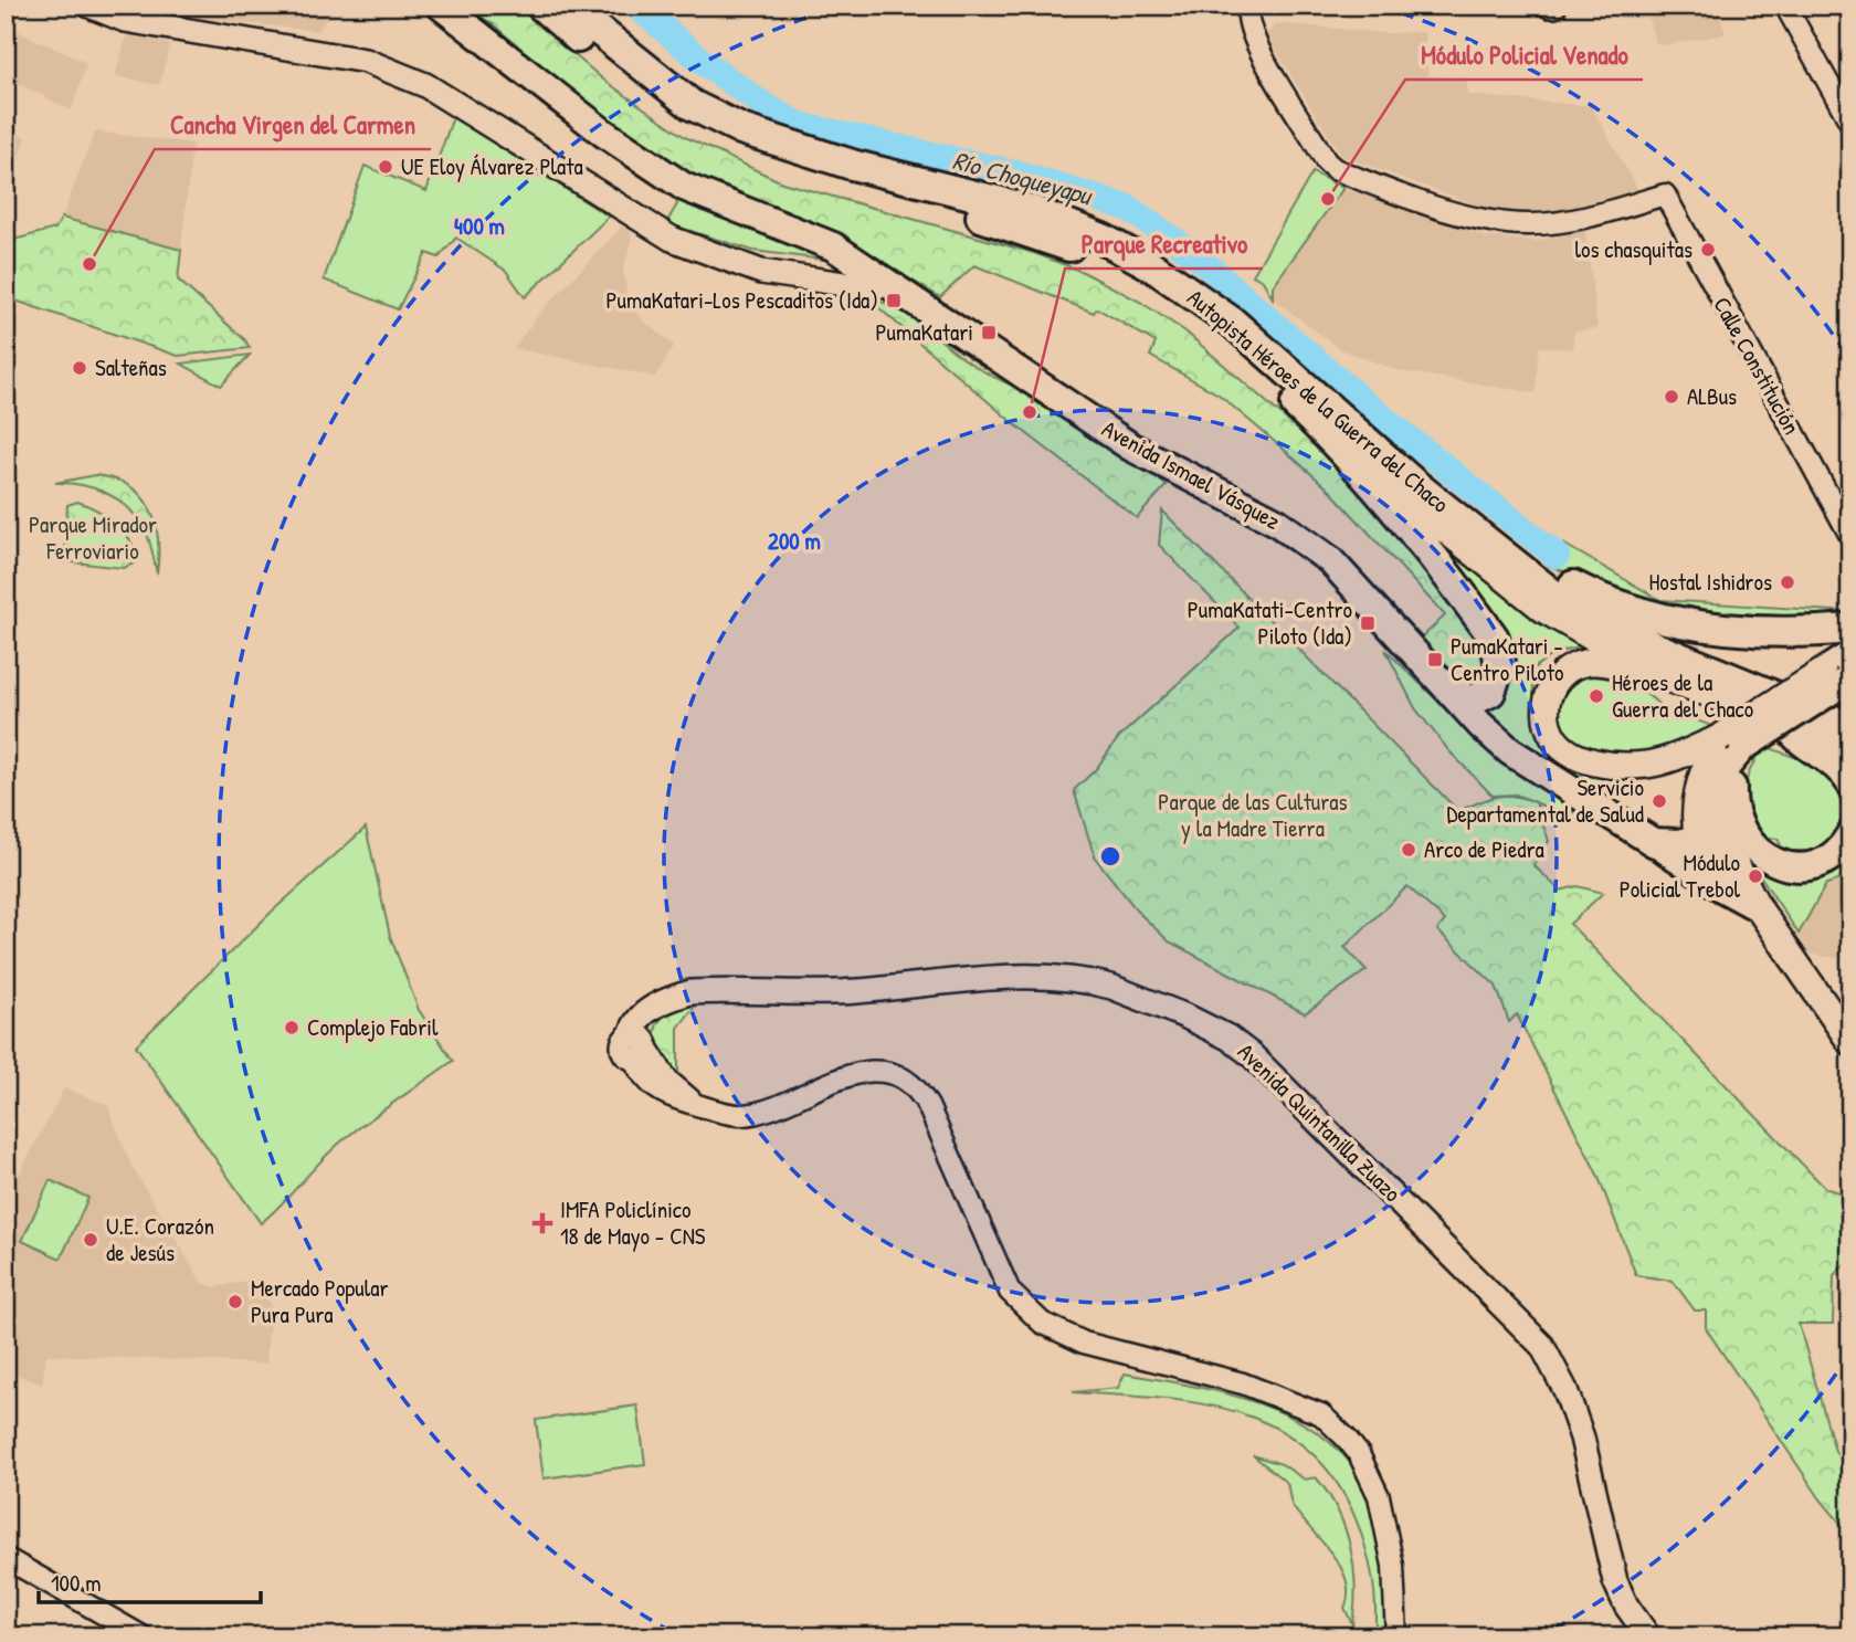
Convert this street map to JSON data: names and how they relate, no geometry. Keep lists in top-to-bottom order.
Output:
{
  "streets": {
    "highway": ["Autopista Héroes de la Guerra del Chaco", "Avenida Ismael Vásquez"],
    "main road": ["Avenida Quintanilla Zuazo"],
    "street": ["Calle Constitución"]
  },
  "water": ["Río Choqueyapu"],
  "parks": ["Parque Mirador Ferroviario", "Parque de las Culturas y la Madre Tierra"],
  "places": {
    "other": [
      "UE Eloy Álvarez Plata",
      "Módulo Policial Venado",
      "los chasquitas",
      "Cancha Virgen del Carmen",
      "Salteñas",
      "ALBus",
      "Parque Recreativo",
      "Hostal Ishidros",
      "Héroes de la Guerra del Chaco",
      "Servicio Departamental de Salud",
      "Arco de Piedra",
      "Módulo Policial Trebol",
      "Complejo Fabril",
      "U.E. Corazón de Jesús",
      "Mercado Popular Pura Pura"
    ],
    "transit": [
      "PumaKatari-Los Pescaditos (Ida)",
      "PumaKatari",
      "PumaKatati-Centro Piloto (Ida)",
      "PumaKatari - Centro Piloto"
    ],
    "health": ["IMFA Policlínico 18 de Mayo - CNS"]
  },
  "scale_bar": "100 m",
  "rings": ["400 m", "200 m"]
}
